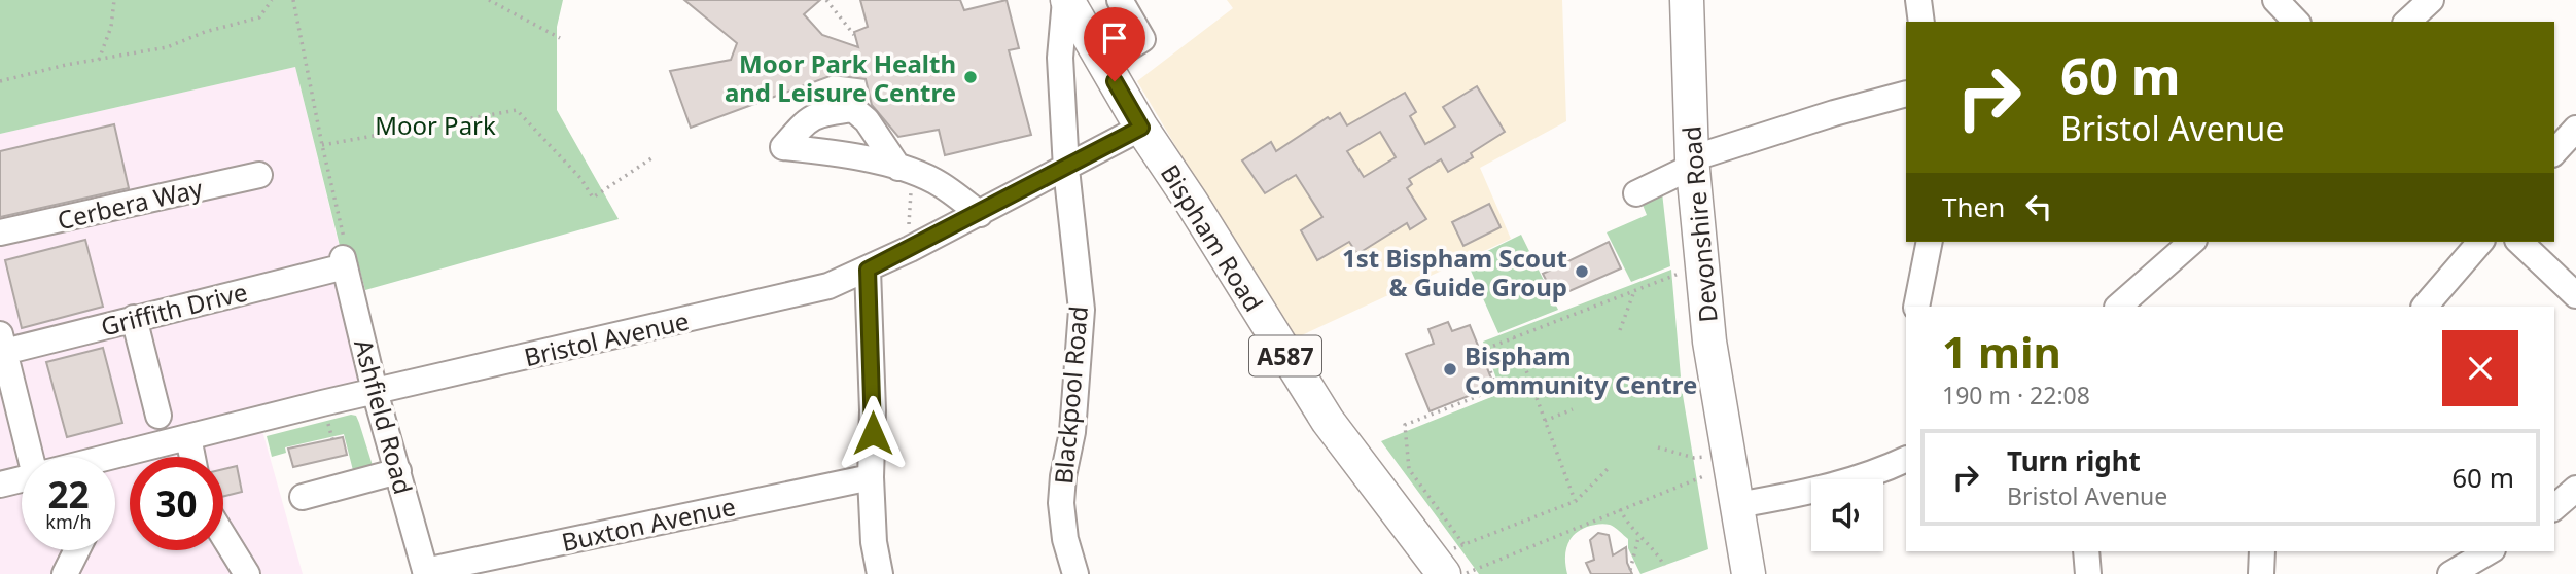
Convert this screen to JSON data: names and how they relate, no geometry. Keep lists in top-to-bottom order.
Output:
{
  "streets": {
    "main road": ["Devonshire Road", "Bispham Road", "A587"],
    "street": [
      "Cerbera Way",
      "Griffith Drive",
      "Bristol Avenue",
      "Blackpool Road",
      "Ashfield Road",
      "Buxton Avenue"
    ]
  },
  "crossings": [
    ["Bispham Road", "Bristol Avenue"],
    ["Bispham Road", "Blackpool Road"],
    ["Griffith Drive", "Ashfield Road"],
    ["Bristol Avenue", "Blackpool Road"],
    ["Bristol Avenue", "Ashfield Road"],
    ["Ashfield Road", "Buxton Avenue"]
  ],
  "parks": ["Moor Park"],
  "places": ["Moor Park Health and Leisure Centre", "1st Bispham Scout & Guide Group", "Bispham Community Centre"],
  "page": {
    "turn": ["60 m", "Bristol Avenue"],
    "then": "Then",
    "heading": ["1 min", "190 m · 22:08"],
    "list": [
      {
        "name": "Turn right",
        "note": "Bristol Avenue",
        "value": "60 m"
      }
    ],
    "speed": "22 km/h",
    "limit": "30"
  }
}
